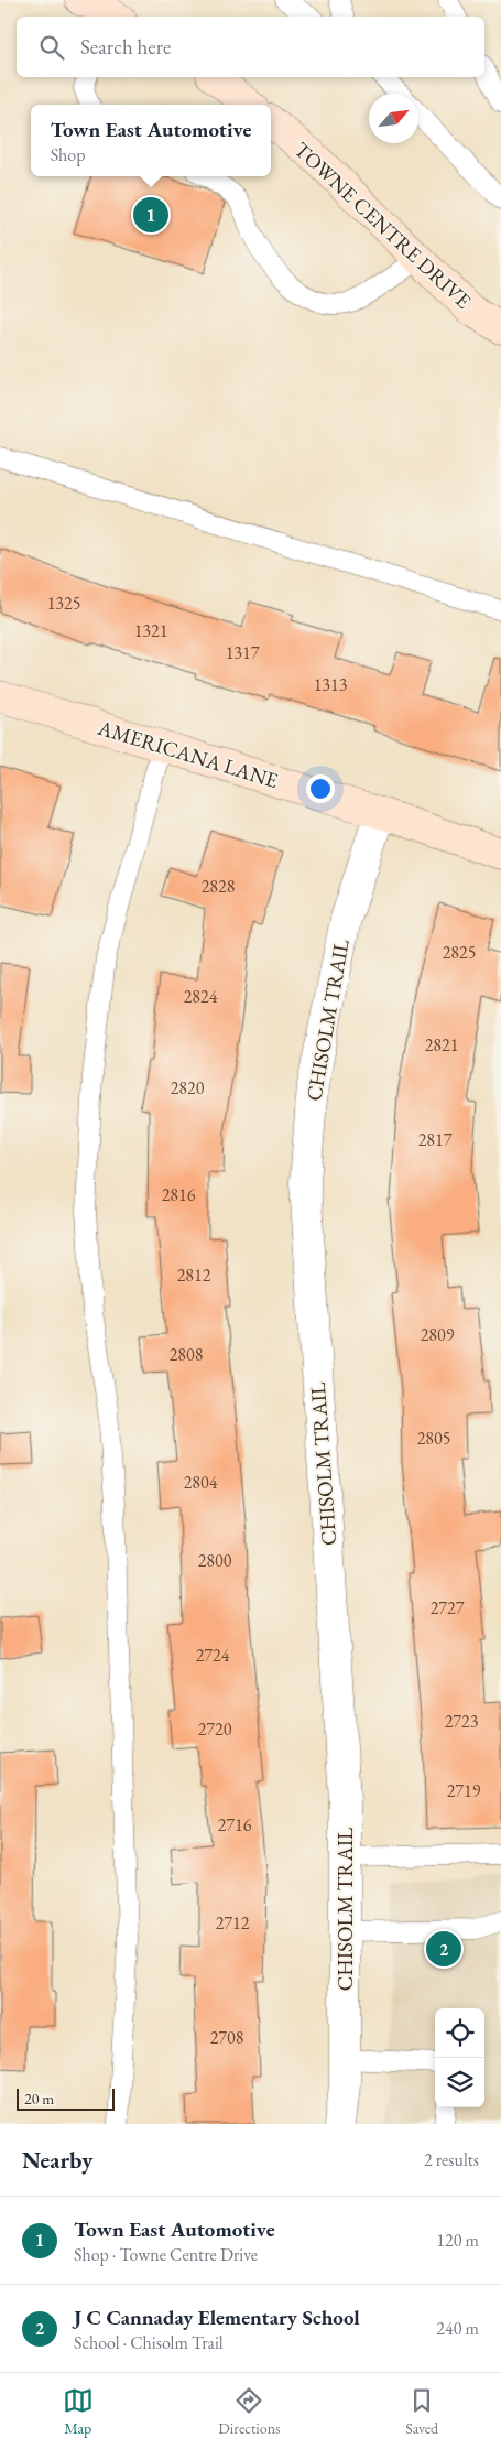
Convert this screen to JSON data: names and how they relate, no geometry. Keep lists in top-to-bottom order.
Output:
{
  "streets": {
    "street": ["TOWNE CENTRE DRIVE", "AMERICANA LANE", "CHISOLM TRAIL"]
  },
  "crossings": [
    ["AMERICANA LANE", "CHISOLM TRAIL"]
  ],
  "house_numbers": [
    "1325",
    "1321",
    "1317",
    "1313",
    "2828",
    "2825",
    "2824",
    "2821",
    "2820",
    "2817",
    "2816",
    "2812",
    "2809",
    "2808",
    "2805",
    "2804",
    "2800",
    "2727",
    "2724",
    "2723",
    "2720",
    "2719",
    "2716",
    "2712",
    "2708"
  ],
  "scale_bar": "20 m",
  "north": "top right",
  "page": {
    "search": "Search here",
    "popup": ["Town East Automotive", "Shop"],
    "pins": ["1", "2"],
    "scale": "20 m",
    "heading": ["Nearby", "2 results"],
    "list": [
      {
        "mark": "1",
        "name": "Town East Automotive",
        "note": "Shop · Towne Centre Drive",
        "value": "120 m"
      },
      {
        "mark": "2",
        "name": "J C Cannaday Elementary School",
        "note": "School · Chisolm Trail",
        "value": "240 m"
      }
    ],
    "nav": ["Map", "Directions", "Saved"]
  }
}
